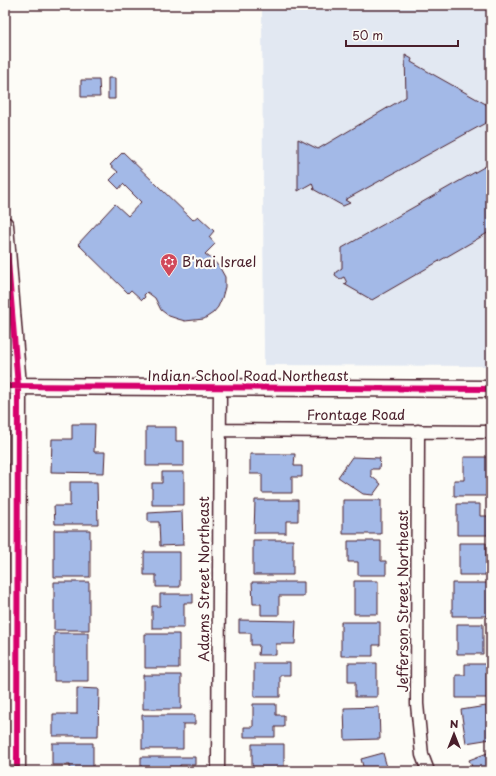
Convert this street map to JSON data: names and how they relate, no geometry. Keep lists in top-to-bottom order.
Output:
{
  "streets": {
    "street": [
      "Indian School Road Northeast",
      "Frontage Road",
      "Adams Street Northeast",
      "Jefferson Street Northeast"
    ]
  },
  "crossings": [
    ["Indian School Road Northeast", "Adams Street Northeast"],
    ["Frontage Road", "Adams Street Northeast"],
    ["Frontage Road", "Jefferson Street Northeast"]
  ],
  "places": {
    "synagogue": ["B'nai Israel"]
  },
  "scale_bar": "50 m",
  "north": "top"
}
